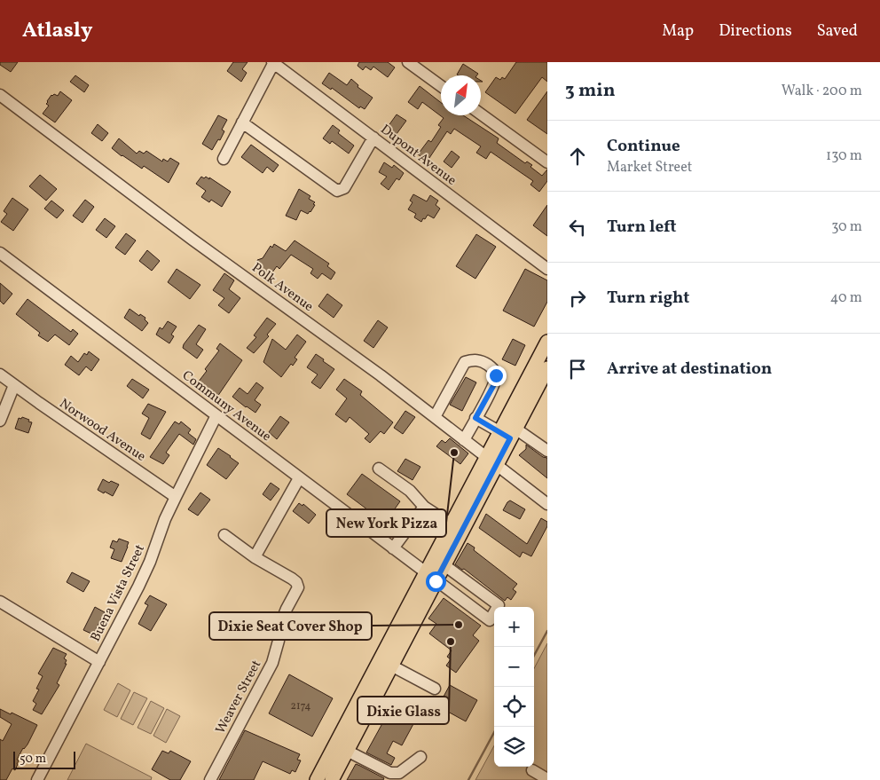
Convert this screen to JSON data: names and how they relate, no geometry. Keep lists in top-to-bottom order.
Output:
{
  "streets": {
    "street": [
      "Dupont Avenue",
      "Polk Avenue",
      "Communy Avenue",
      "Norwood Avenue",
      "Buena Vista Street",
      "Weaver Street"
    ]
  },
  "crossings": [
    ["Communy Avenue", "Buena Vista Street"],
    ["Norwood Avenue", "Buena Vista Street"]
  ],
  "places": ["New York Pizza", "Dixie Seat Cover Shop", "Dixie Glass"],
  "house_numbers": ["2174"],
  "scale_bar": "50 m",
  "north": "top right",
  "page": {
    "header": "Atlasly",
    "nav": ["Map", "Directions", "Saved"],
    "heading": ["3 min", "Walk · 200 m"],
    "list": [
      ["Continue", "Market Street", "130 m"],
      ["Turn left", "30 m"],
      ["Turn right", "40 m"],
      "Arrive at destination"
    ],
    "map_buttons": ["+", "−"],
    "scale": "50 m"
  }
}
